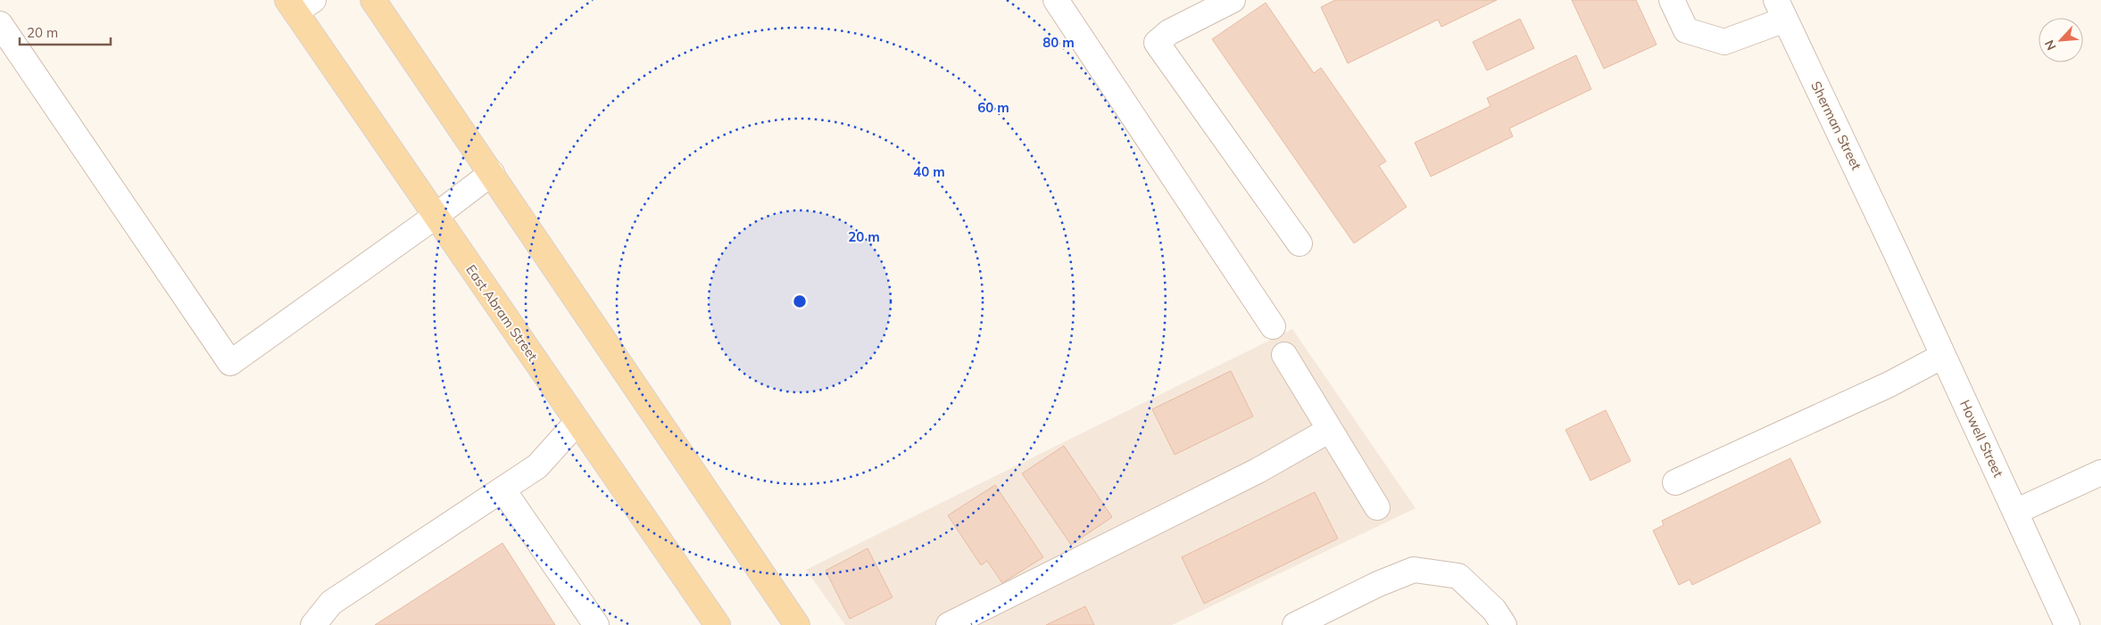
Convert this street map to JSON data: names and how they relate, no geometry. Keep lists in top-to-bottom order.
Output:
{
  "streets": {
    "main road": ["East Abram Street"],
    "street": ["Sherman Street", "Howell Street"]
  },
  "crossings": [
    ["Sherman Street", "Howell Street"]
  ],
  "scale_bar": "20 m",
  "north": "bottom left",
  "rings": [
    "80 m",
    "60 m",
    "40 m",
    "20 m"
  ]
}
